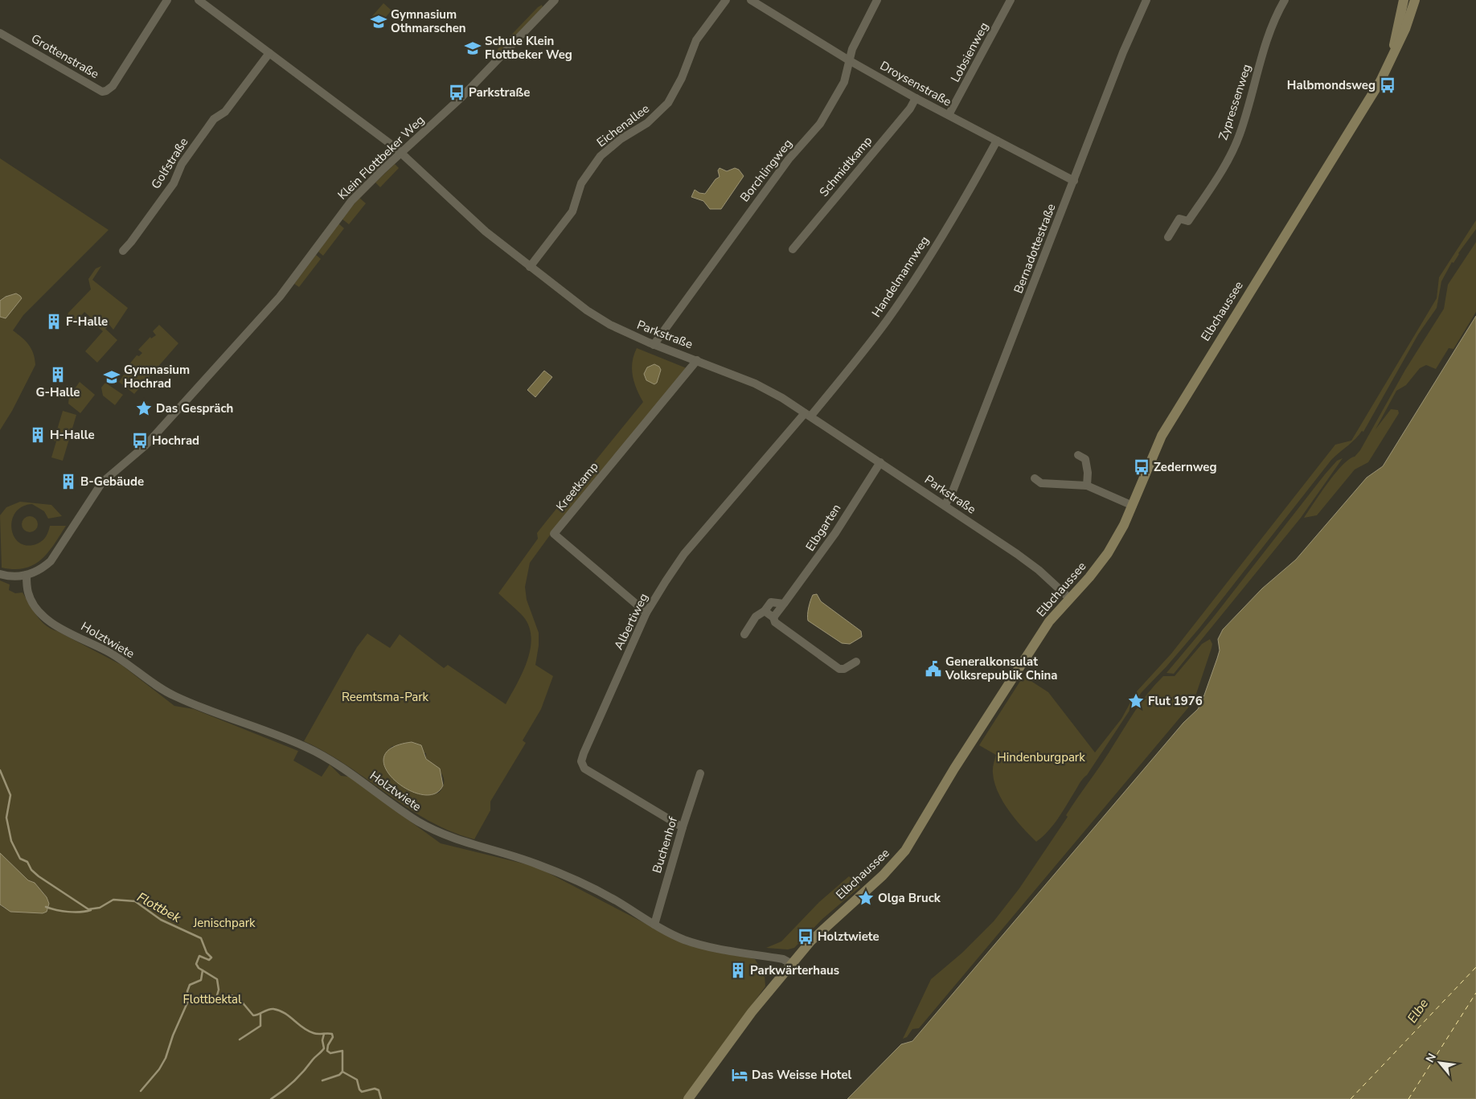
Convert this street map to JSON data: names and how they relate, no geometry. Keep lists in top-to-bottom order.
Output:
{
  "streets": {
    "main road": ["Elbchaussee"],
    "street": [
      "Lobsienweg",
      "Grottenstraße",
      "Droysenstraße",
      "Zypressenweg",
      "Eichenallee",
      "Klein Flottbeker Weg",
      "Golfstraße",
      "Schmidtkamp",
      "Borchlingweg",
      "Bernadottestraße",
      "Handelmannweg",
      "Parkstraße",
      "Kreetkamp",
      "Elbgarten",
      "Albertiweg",
      "Holztwiete",
      "Buchenhof"
    ]
  },
  "crossings": [
    ["Lobsienweg", "Droysenstraße"],
    ["Droysenstraße", "Schmidtkamp"],
    ["Droysenstraße", "Borchlingweg"],
    ["Droysenstraße", "Bernadottestraße"],
    ["Droysenstraße", "Handelmannweg"],
    ["Eichenallee", "Parkstraße"],
    ["Klein Flottbeker Weg", "Parkstraße"],
    ["Klein Flottbeker Weg", "Holztwiete"],
    ["Golfstraße", "Parkstraße"],
    ["Borchlingweg", "Parkstraße"],
    ["Bernadottestraße", "Parkstraße"],
    ["Handelmannweg", "Parkstraße"],
    ["Handelmannweg", "Albertiweg"],
    ["Elbchaussee", "Parkstraße"],
    ["Elbchaussee", "Holztwiete"],
    ["Parkstraße", "Kreetkamp"],
    ["Parkstraße", "Elbgarten"],
    ["Parkstraße", "Albertiweg"],
    ["Kreetkamp", "Albertiweg"],
    ["Albertiweg", "Buchenhof"],
    ["Holztwiete", "Buchenhof"]
  ],
  "water": ["Flottbek", "Elbe"],
  "parks": [
    "Reemtsma-Park",
    "Hindenburgpark",
    "Jenischpark",
    "Flottbektal"
  ],
  "places": {
    "school or university": ["Gymnasium Othmarschen", "Schule Klein Flottbeker Weg", "Gymnasium Hochrad"],
    "bus stop": [
      "Halbmondsweg",
      "Parkstraße",
      "Hochrad",
      "Zedernweg",
      "Holztwiete"
    ],
    "building": [
      "F-Halle",
      "G-Halle",
      "H-Halle",
      "B-Gebäude",
      "Parkwärterhaus"
    ],
    "place": ["Das Gespräch", "Flut 1976", "Olga Bruck"],
    "public building": ["Generalkonsulat Volksrepublik China"],
    "hotel": ["Das Weisse Hotel"]
  },
  "north": "top left"
}
